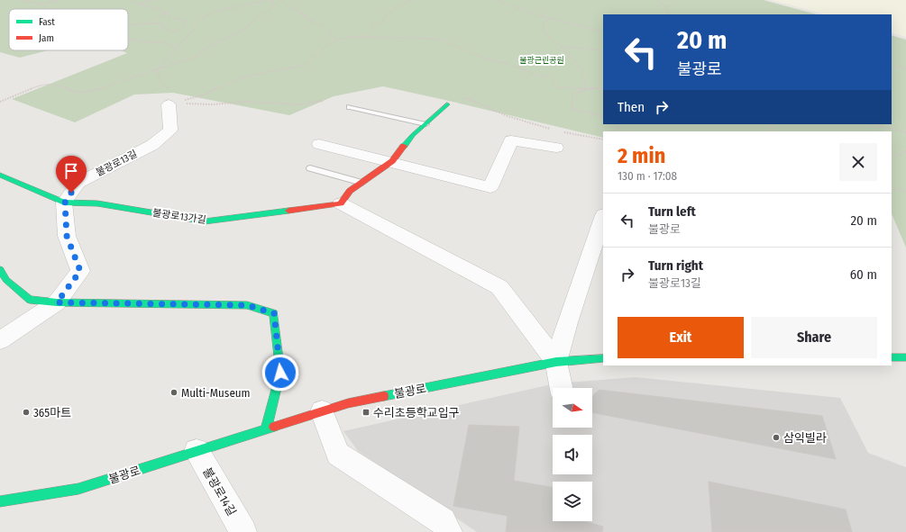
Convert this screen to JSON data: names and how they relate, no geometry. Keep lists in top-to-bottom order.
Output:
{
  "streets": {
    "street": [
      "불광로13길",
      "불광로13가길",
      "불광로",
      "불광로14길"
    ]
  },
  "crossings": [
    ["불광로13길", "불광로13가길"],
    ["불광로", "불광로14길"]
  ],
  "parks": ["불광근린공원"],
  "places": {
    "other": ["Multi-Museum", "365마트", "삼익빌라"],
    "transit": ["수리초등학교입구"]
  },
  "legend": ["Fast", "Jam"],
  "north": "right",
  "page": {
    "turn": ["20 m", "불광로"],
    "then": "Then",
    "heading": ["2 min", "130 m · 17:08"],
    "list": [
      {
        "name": "Turn left",
        "note": "불광로",
        "value": "20 m"
      },
      {
        "name": "Turn right",
        "note": "불광로13길",
        "value": "60 m"
      }
    ],
    "buttons": ["Exit", "Share"]
  }
}
